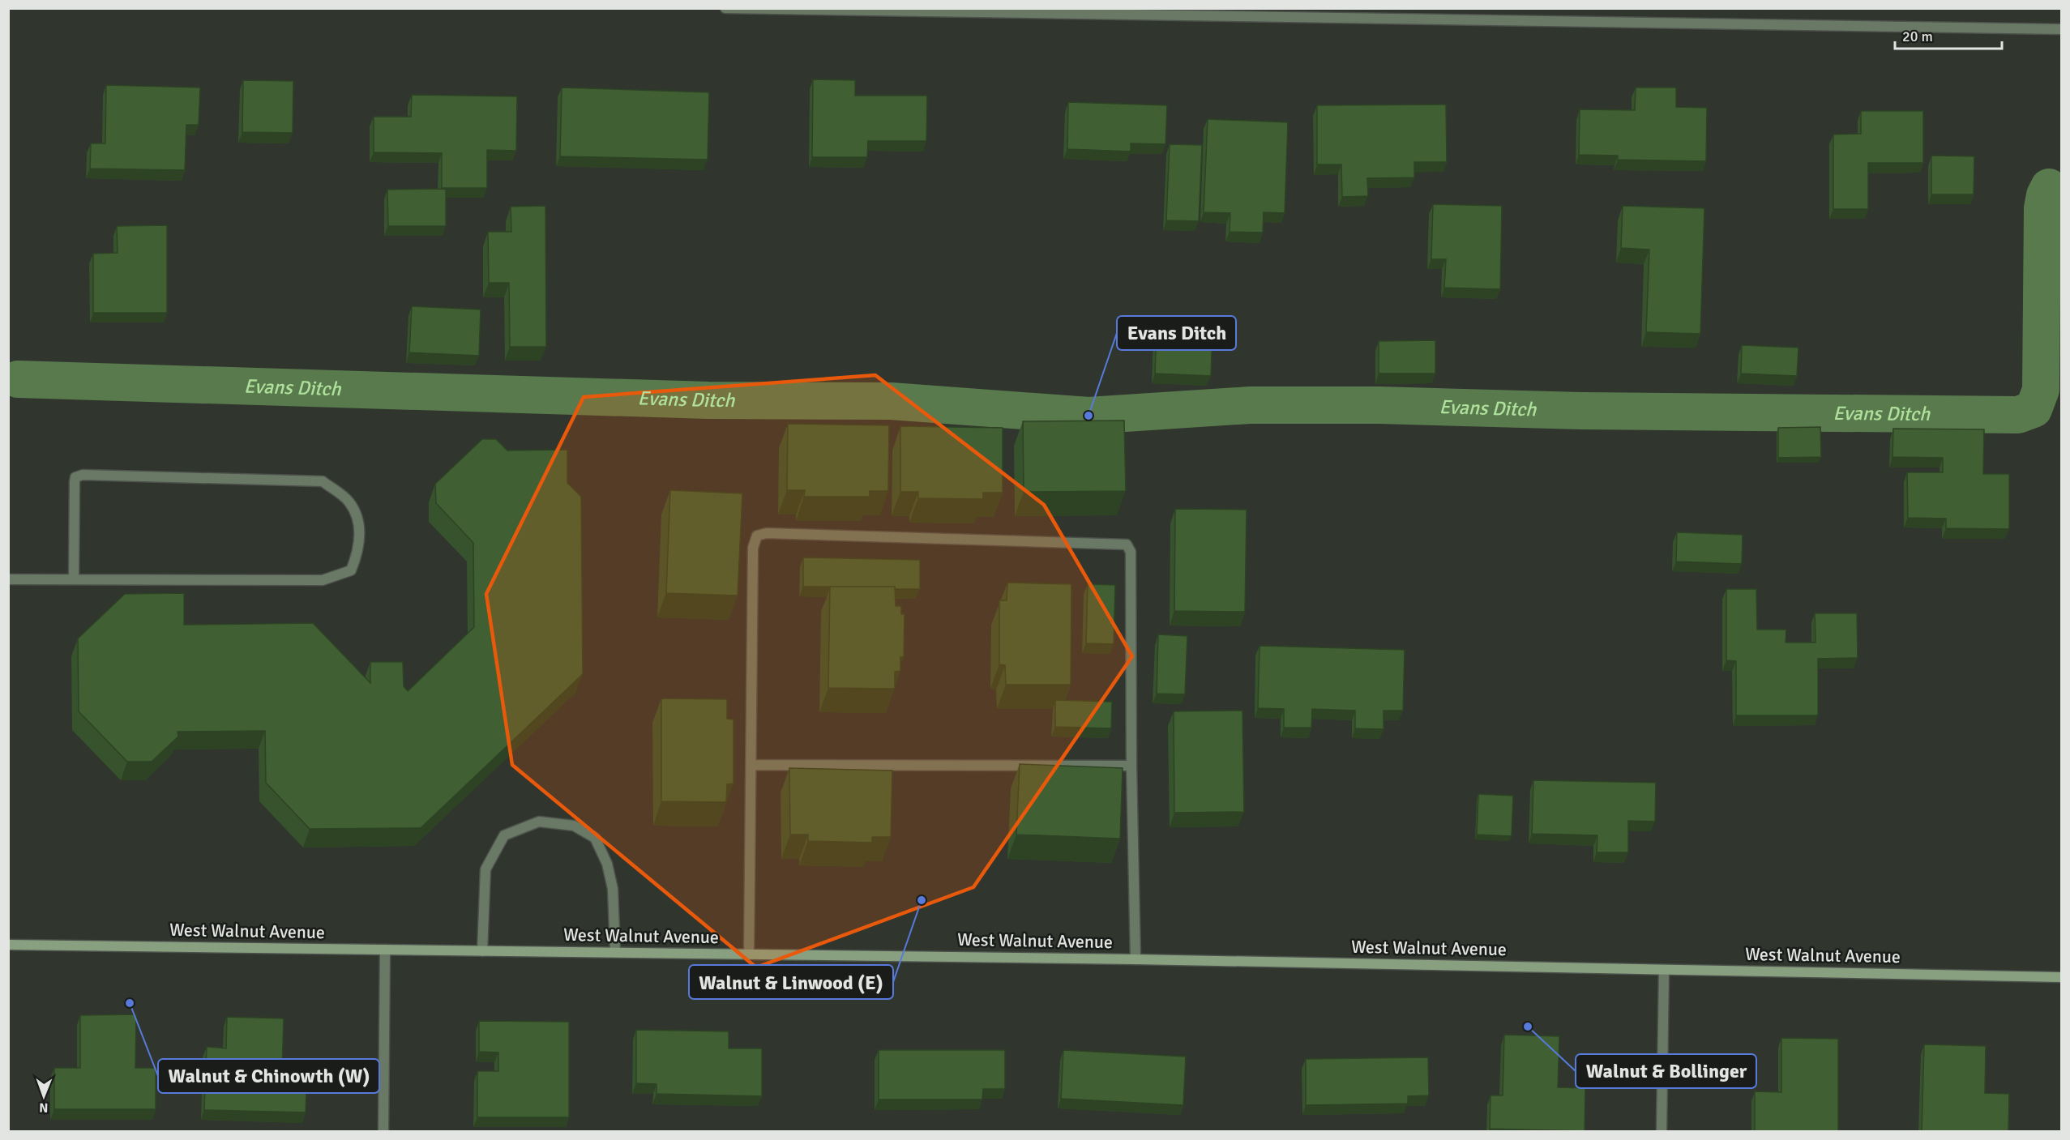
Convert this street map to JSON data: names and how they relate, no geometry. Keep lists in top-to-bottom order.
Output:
{
  "streets": {
    "main road": ["West Walnut Avenue"]
  },
  "water": ["Evans Ditch"],
  "places": [
    "Evans Ditch",
    "Walnut & Linwood (E)",
    "Walnut & Chinowth (W)",
    "Walnut & Bollinger"
  ],
  "scale_bar": "20 m",
  "north": "bottom"
}
